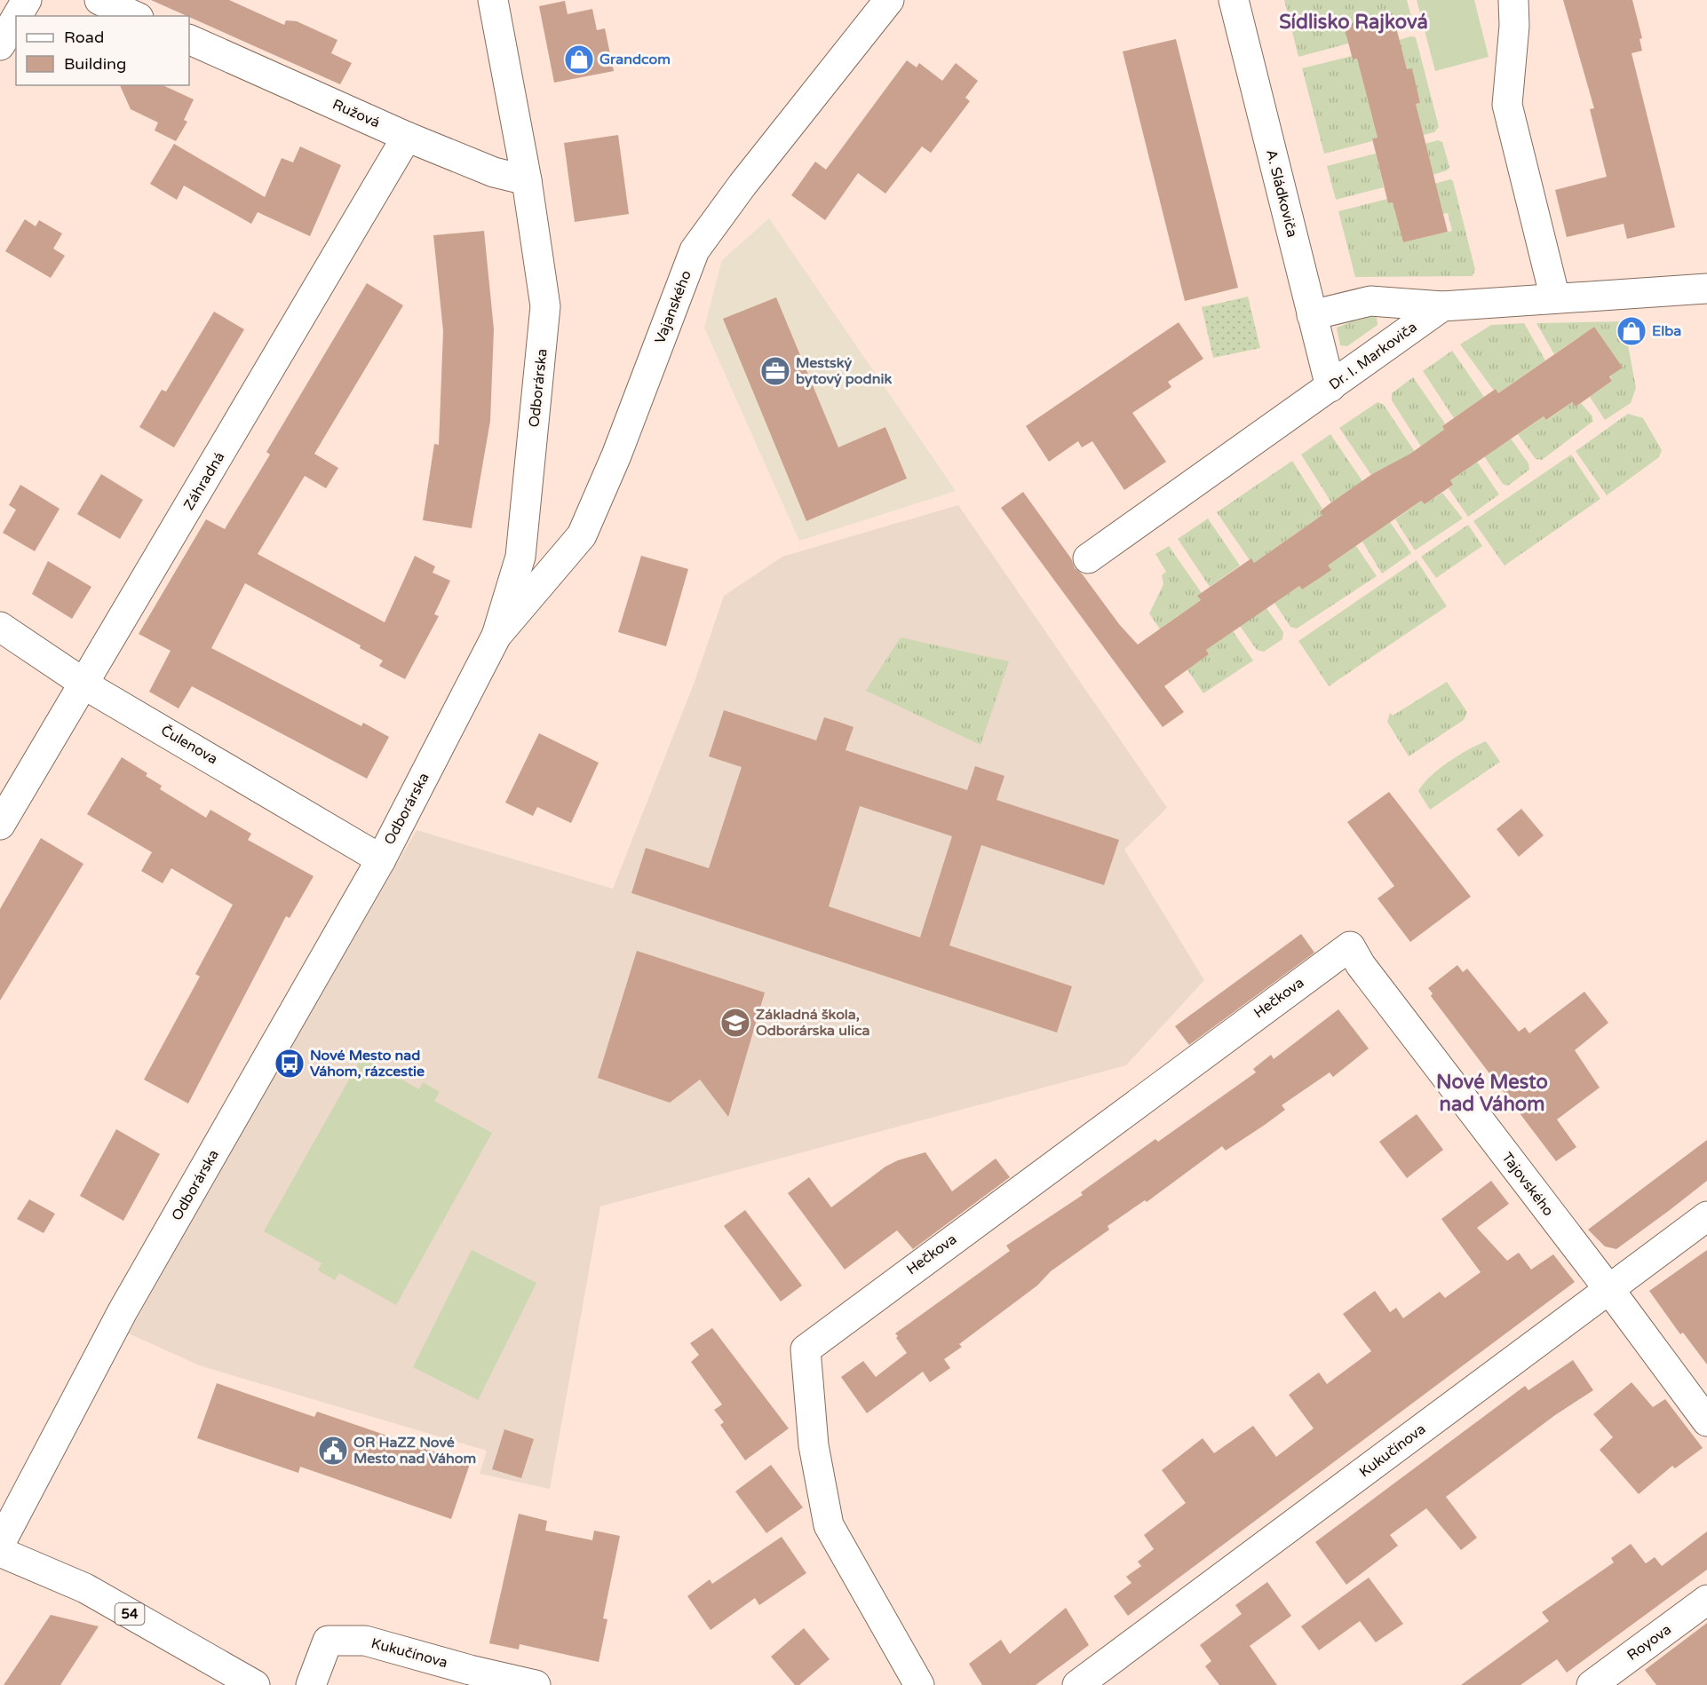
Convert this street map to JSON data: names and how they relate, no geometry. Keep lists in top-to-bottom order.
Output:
{
  "streets": {
    "street": [
      "Ružová",
      "A. Sládkoviča",
      "Vajanského",
      "Dr. I. Markoviča",
      "Odborárska",
      "Záhradná",
      "Čulenova",
      "Hečkova",
      "Tajovského",
      "Kukučínova",
      "54",
      "Royova"
    ]
  },
  "crossings": [
    ["Ružová", "Odborárska"],
    ["Ružová", "Záhradná"],
    ["A. Sládkoviča", "Dr. I. Markoviča"],
    ["Vajanského", "Odborárska"],
    ["Odborárska", "Čulenova"],
    ["Záhradná", "Čulenova"],
    ["Hečkova", "Tajovského"],
    ["Tajovského", "Kukučínova"]
  ],
  "districts": ["Sídlisko Rajková", "Nové Mesto nad Váhom"],
  "places": {
    "shop": ["Grandcom", "Elba"],
    "office": ["Mestský bytový podnik"],
    "school or university": ["Základná škola, Odborárska ulica"],
    "bus stop": ["Nové Mesto nad Váhom, rázcestie"],
    "public building": ["OR HaZZ Nové Mesto nad Váhom"]
  },
  "legend": ["Road", "Building"]
}
